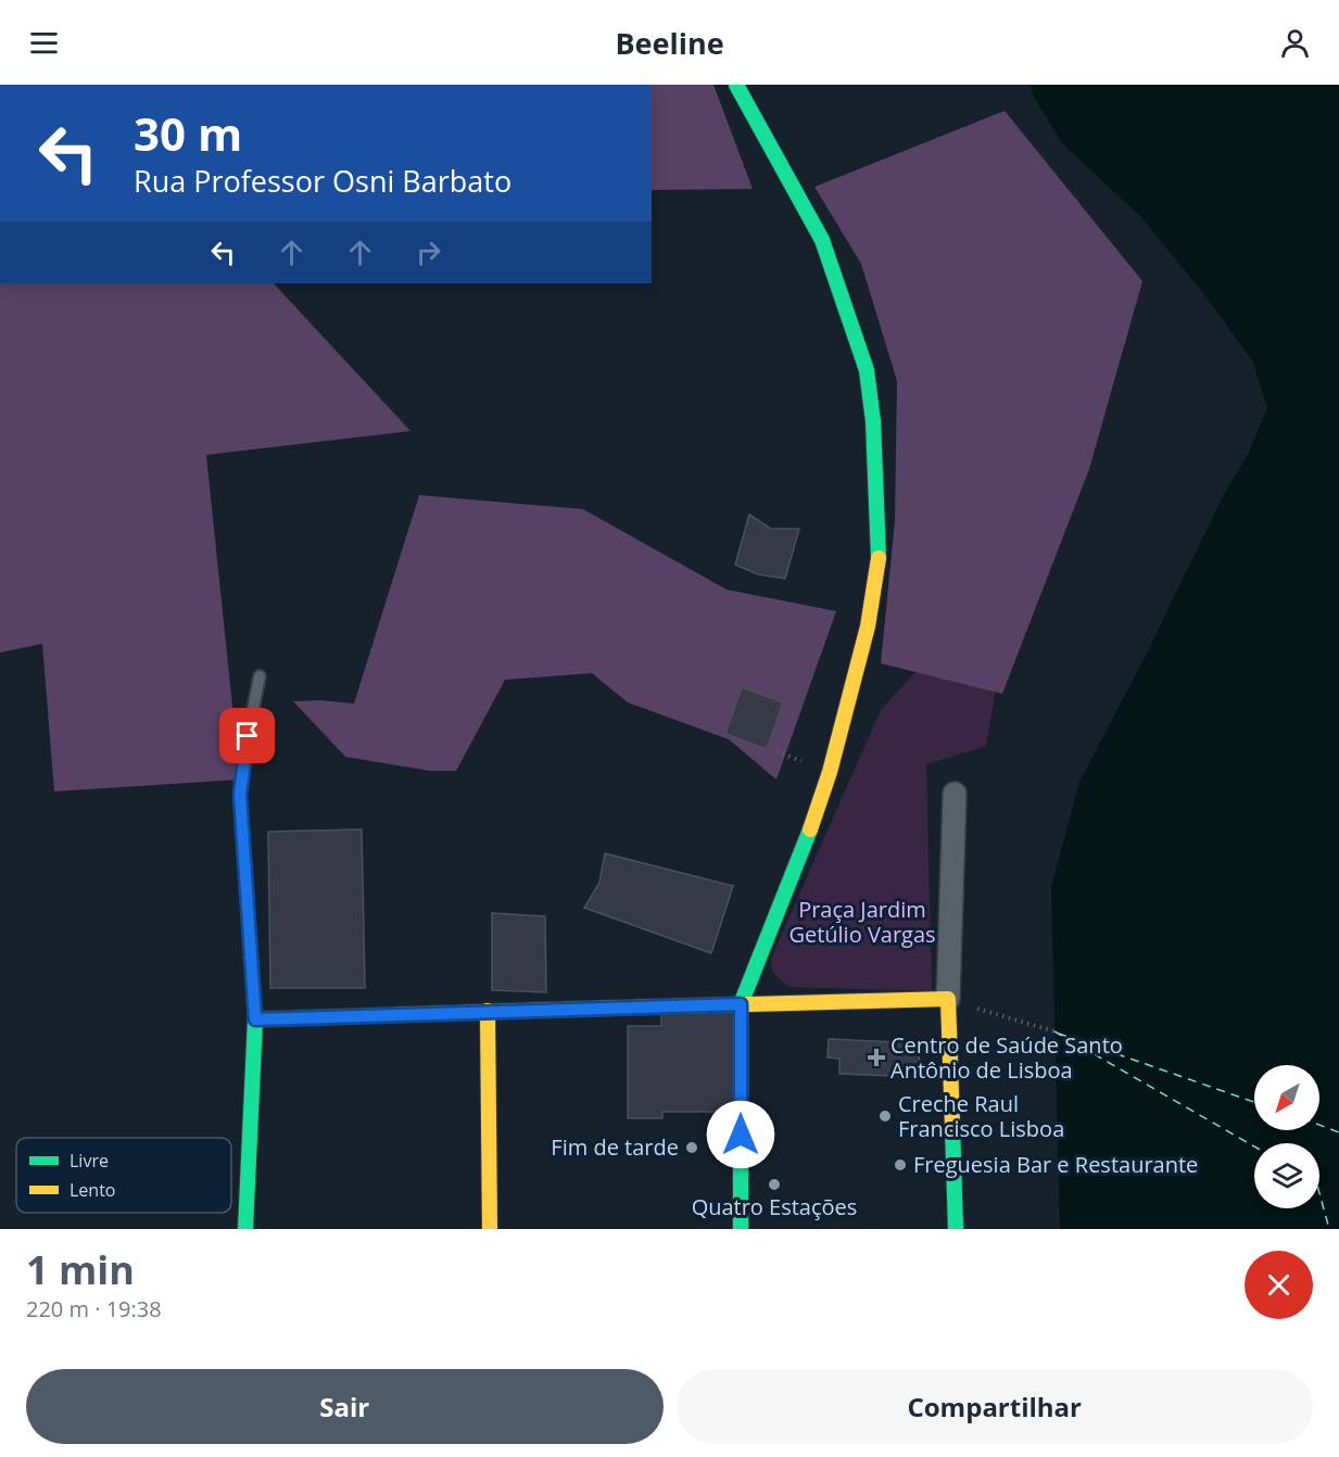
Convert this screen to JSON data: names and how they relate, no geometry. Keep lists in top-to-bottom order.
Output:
{
  "parks": ["Praça Jardim Getúlio Vargas"],
  "places": {
    "health": ["Centro de Saúde Santo Antônio de Lisboa"],
    "other": [
      "Creche Raul Francisco Lisboa",
      "Fim de tarde",
      "Freguesia Bar e Restaurante",
      "Quatro Estações"
    ]
  },
  "legend": ["Livre", "Lento"],
  "north": "bottom left",
  "page": {
    "header": "Beeline",
    "turn": ["30 m", "Rua Professor Osni Barbato"],
    "heading": ["1 min", "220 m · 19:38"],
    "buttons": ["Sair", "Compartilhar"]
  }
}
